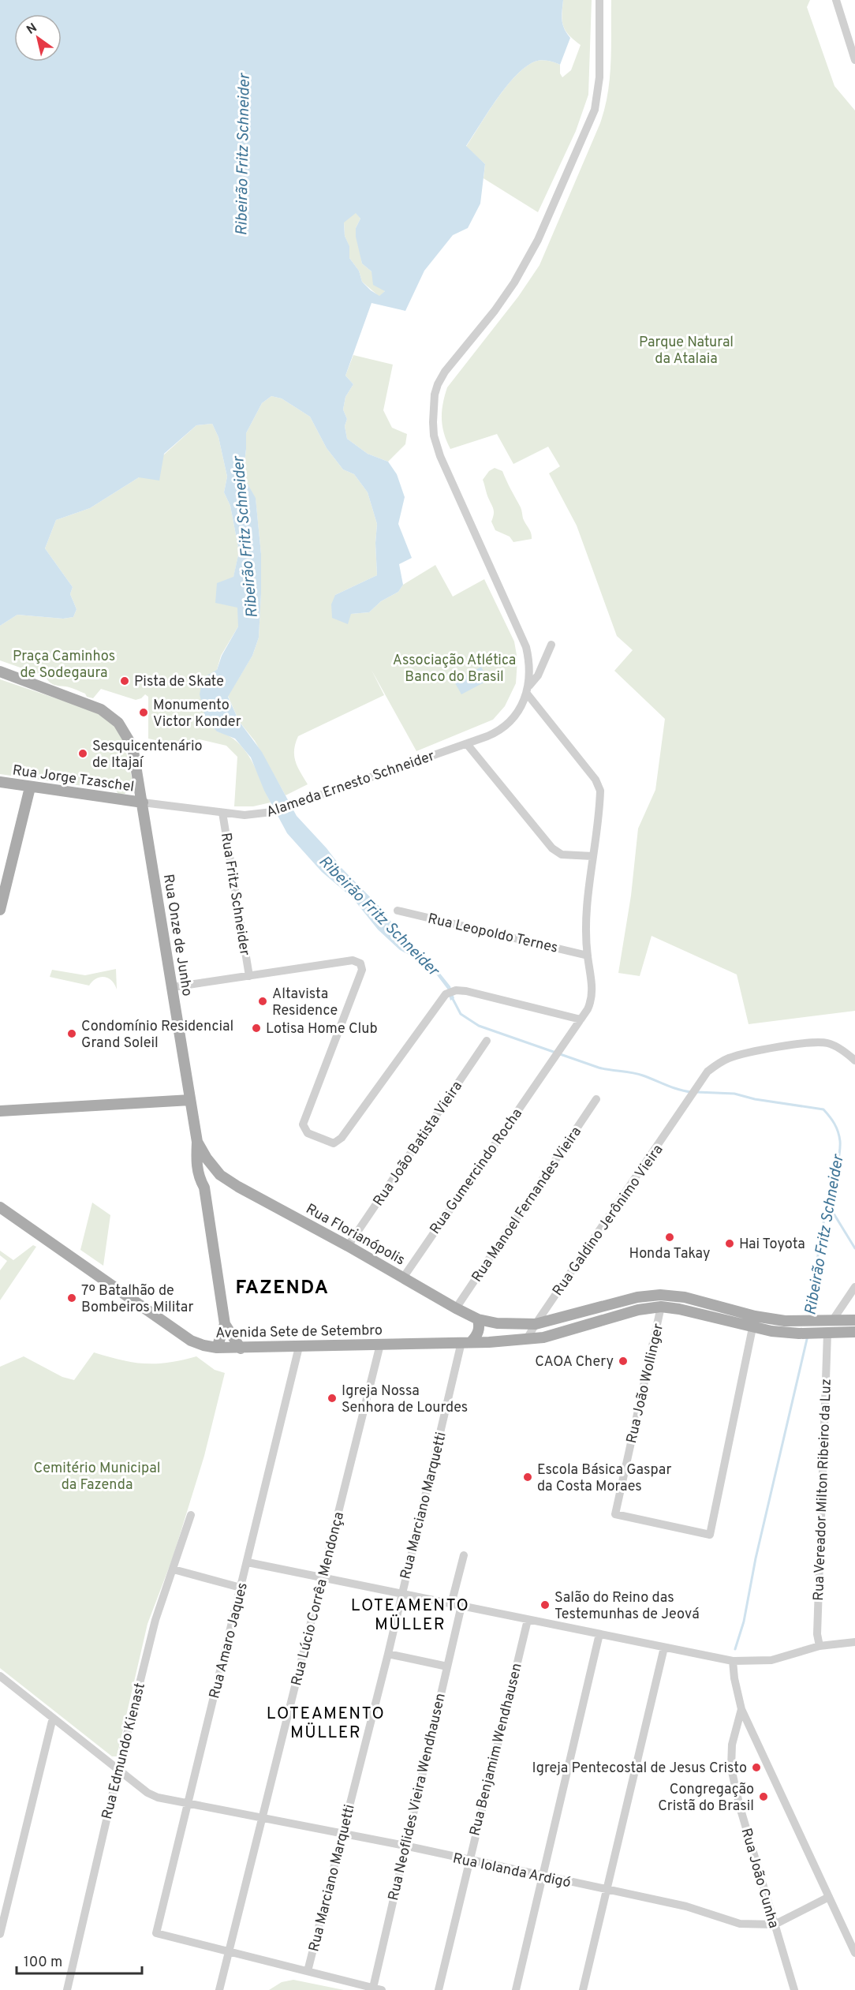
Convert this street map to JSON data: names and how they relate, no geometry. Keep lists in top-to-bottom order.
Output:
{
  "streets": {
    "main road": [
      "Rua Jorge Tzaschel",
      "Rua Onze de Junho",
      "Rua Florianópolis",
      "Avenida Sete de Setembro"
    ],
    "street": [
      "Alameda Ernesto Schneider",
      "Rua Fritz Schneider",
      "Rua Leopoldo Ternes",
      "Rua João Batista Vieira",
      "Rua Gumercindo Rocha",
      "Rua Manoel Fernandes Vieira",
      "Rua Galdino Jerônimo Vieira",
      "Rua João Wollinger",
      "Rua Vereador Milton Ribeiro da Luz",
      "Rua Marciano Marquetti",
      "Rua Lúcio Corrêa Mendonça",
      "Rua Amaro Jaques",
      "Rua Benjamim Wendhausen",
      "Rua Edmundo Kienast",
      "Rua Neoflides Vieira Wendhausen",
      "Rua Iolanda Ardigó",
      "Rua João Cunha"
    ]
  },
  "crossings": [
    ["Rua Jorge Tzaschel", "Alameda Ernesto Schneider"],
    ["Rua Jorge Tzaschel", "Rua Onze de Junho"],
    ["Alameda Ernesto Schneider", "Rua Fritz Schneider"],
    ["Alameda Ernesto Schneider", "Rua Onze de Junho"],
    ["Alameda Ernesto Schneider", "Rua Gumercindo Rocha"],
    ["Rua Leopoldo Ternes", "Rua Gumercindo Rocha"],
    ["Rua Onze de Junho", "Rua Florianópolis"],
    ["Rua Onze de Junho", "Avenida Sete de Setembro"],
    ["Rua João Batista Vieira", "Rua Florianópolis"],
    ["Rua Gumercindo Rocha", "Rua Florianópolis"],
    ["Rua Manoel Fernandes Vieira", "Rua Florianópolis"],
    ["Rua Galdino Jerônimo Vieira", "Rua Florianópolis"],
    ["Rua Galdino Jerônimo Vieira", "Avenida Sete de Setembro"],
    ["Avenida Sete de Setembro", "Rua João Wollinger"],
    ["Avenida Sete de Setembro", "Rua Vereador Milton Ribeiro da Luz"],
    ["Avenida Sete de Setembro", "Rua Marciano Marquetti"],
    ["Avenida Sete de Setembro", "Rua Lúcio Corrêa Mendonça"],
    ["Avenida Sete de Setembro", "Rua Amaro Jaques"],
    ["Rua Marciano Marquetti", "Rua Iolanda Ardigó"],
    ["Rua Lúcio Corrêa Mendonça", "Rua Amaro Jaques"],
    ["Rua Lúcio Corrêa Mendonça", "Rua Iolanda Ardigó"],
    ["Rua Amaro Jaques", "Rua Iolanda Ardigó"],
    ["Rua Benjamim Wendhausen", "Rua Iolanda Ardigó"],
    ["Rua Edmundo Kienast", "Rua Iolanda Ardigó"],
    ["Rua Neoflides Vieira Wendhausen", "Rua Iolanda Ardigó"],
    ["Rua Iolanda Ardigó", "Rua João Cunha"]
  ],
  "districts": ["FAZENDA", "LOTEAMENTO MÜLLER", "LOTEAMENTO MÜLLER"],
  "water": ["Ribeirão Fritz Schneider"],
  "parks": [
    "Parque Natural da Atalaia",
    "Praça Caminhos de Sodegaura",
    "Associação Atlética Banco do Brasil",
    "Cemitério Municipal da Fazenda"
  ],
  "places": [
    "Pista de Skate",
    "Monumento Victor Konder",
    "Sesquicentenário de Itajaí",
    "Altavista Residence",
    "Lotisa Home Club",
    "Condomínio Residencial Grand Soleil",
    "Honda Takay",
    "Hai Toyota",
    "7º Batalhão de Bombeiros Militar",
    "CAOA Chery",
    "Igreja Nossa Senhora de Lourdes",
    "Escola Básica Gaspar da Costa Moraes",
    "Salão do Reino das Testemunhas de Jeová",
    "Igreja Pentecostal de Jesus Cristo",
    "Congregação Cristã do Brasil"
  ],
  "scale_bar": "100 m",
  "north": "top left"
}
